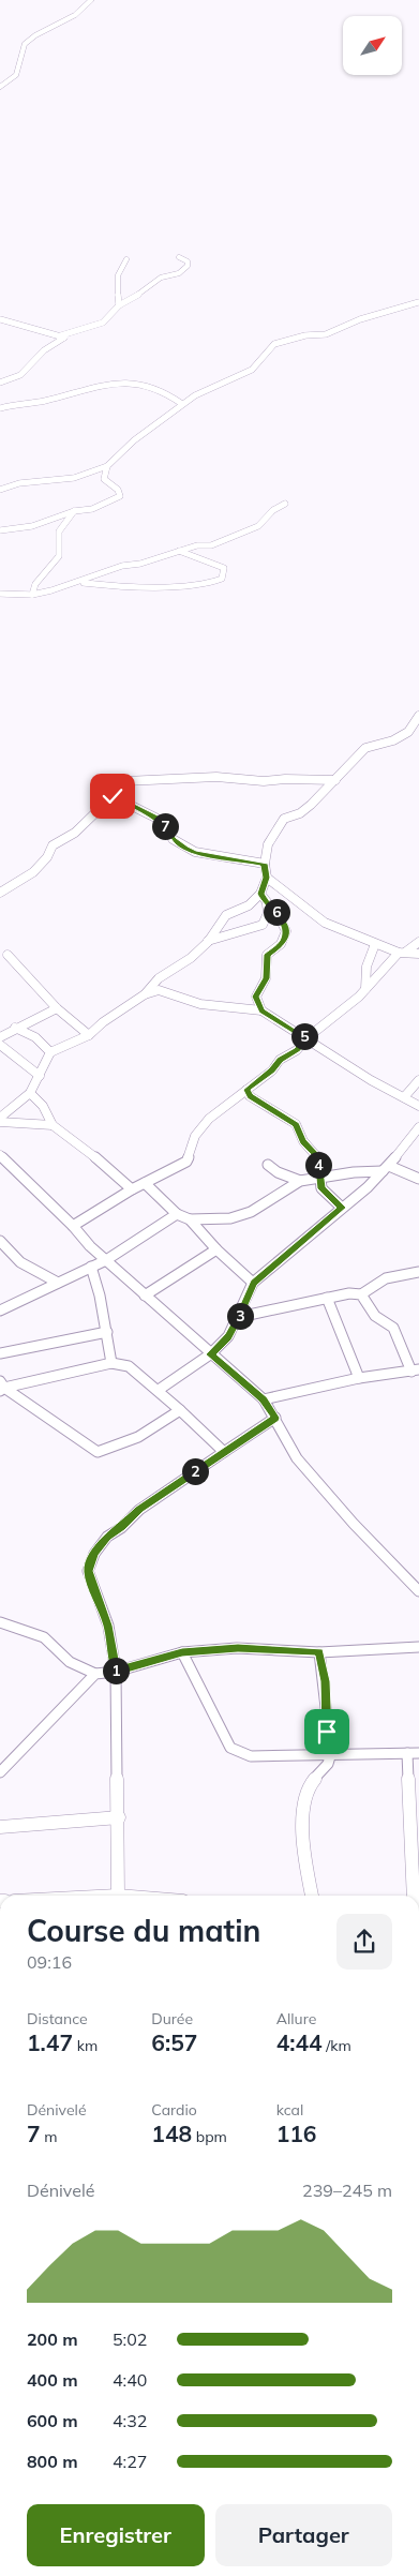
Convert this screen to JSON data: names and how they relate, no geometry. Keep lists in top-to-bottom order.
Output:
{
  "north": "top right",
  "page": {
    "pins": [
      "7",
      "6",
      "5",
      "4",
      "3",
      "2",
      "1"
    ],
    "heading": ["Course du matin", "09:16"],
    "stats": [
      ["Distance", "1.47 km"],
      ["Durée", "6:57"],
      ["Allure", "4:44 /km"],
      ["Dénivelé", "7 m"],
      ["Cardio", "148 bpm"],
      ["kcal", "116"]
    ],
    "chart": ["Dénivelé", "239–245 m"],
    "list": [
      {
        "name": "200 m",
        "note": "5:02"
      },
      {
        "name": "400 m",
        "note": "4:40"
      },
      {
        "name": "600 m",
        "note": "4:32"
      },
      {
        "name": "800 m",
        "note": "4:27"
      }
    ],
    "buttons": ["Enregistrer", "Partager"]
  }
}
